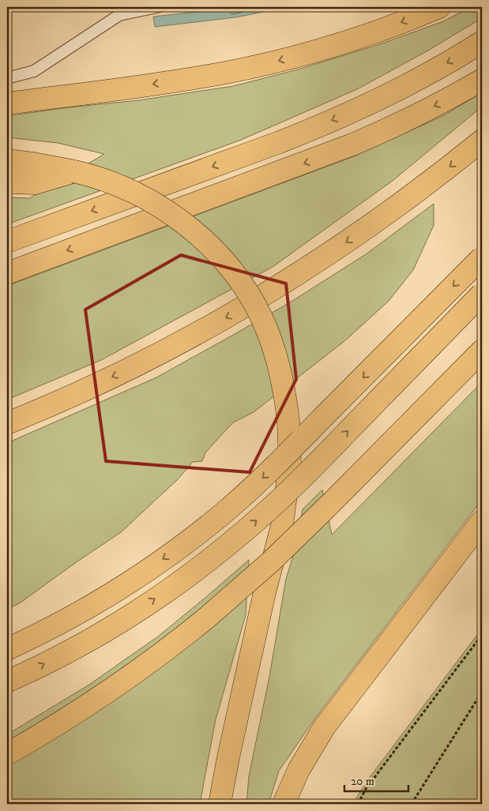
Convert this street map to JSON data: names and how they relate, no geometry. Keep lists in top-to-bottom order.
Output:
{
  "scale_bar": "20 m"
}
